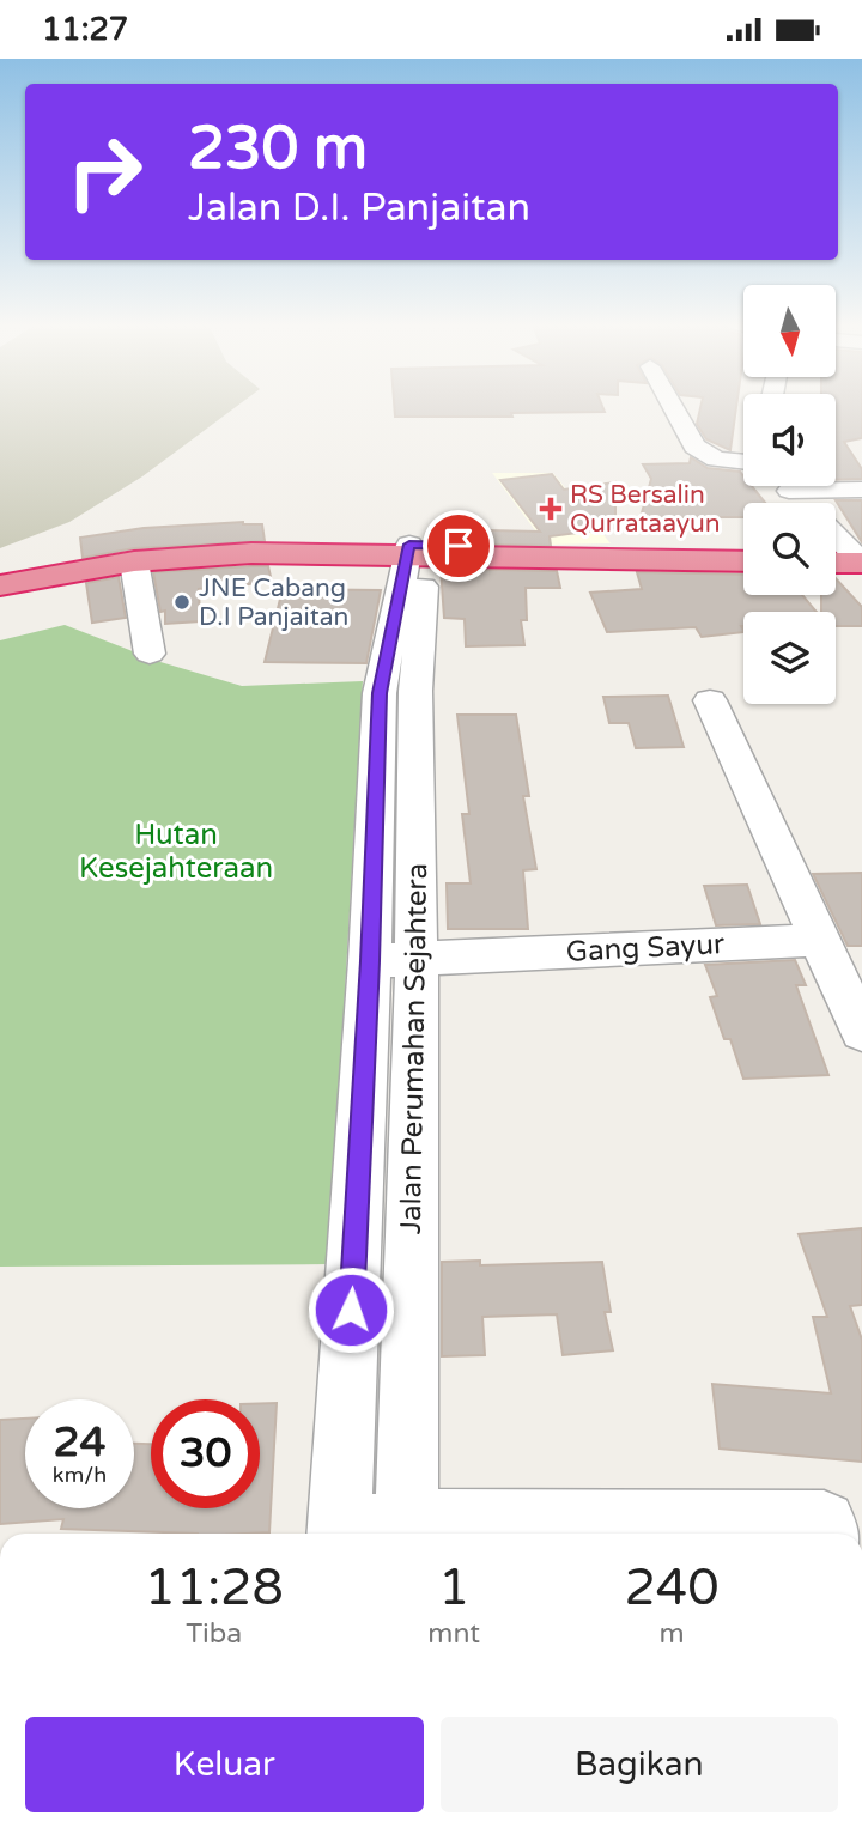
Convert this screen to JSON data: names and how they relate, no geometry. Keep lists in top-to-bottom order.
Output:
{
  "streets": {
    "street": ["Gang Sayur", "Jalan Perumahan Sejahtera"]
  },
  "crossings": [
    ["Gang Sayur", "Jalan Perumahan Sejahtera"]
  ],
  "parks": ["Hutan Kesejahteraan"],
  "places": {
    "health": ["RS Bersalin Qurrataayun"],
    "other": ["JNE Cabang D.I Panjaitan"]
  },
  "north": "bottom",
  "page": {
    "status": "11:27",
    "turn": ["230 m", "Jalan D.I. Panjaitan"],
    "speed": "24 km/h",
    "limit": "30",
    "eta": [
      "11:28",
      "Tiba",
      "1",
      "mnt",
      "240",
      "m"
    ],
    "buttons": ["Keluar", "Bagikan"]
  }
}
